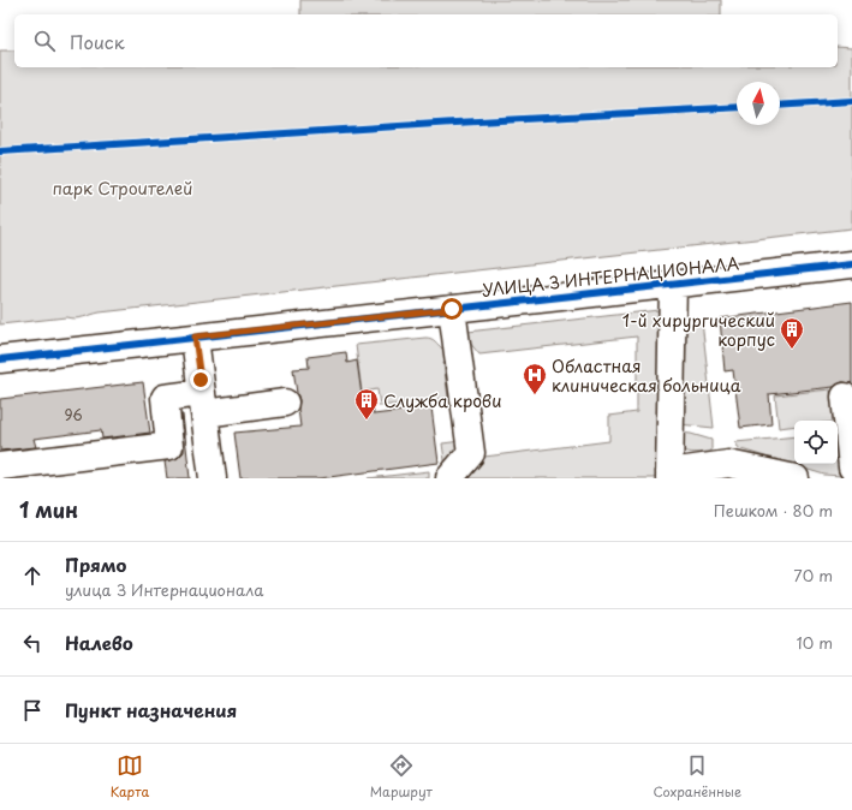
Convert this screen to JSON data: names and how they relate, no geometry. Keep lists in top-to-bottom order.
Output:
{
  "streets": {
    "street": ["УЛИЦА 3 ИНТЕРНАЦИОНАЛА"]
  },
  "parks": ["парк Строителей"],
  "places": {
    "building": ["1-й хирургический корпус", "Служба крови"],
    "hospital": ["Областная клиническая больница"]
  },
  "house_numbers": ["96"],
  "north": "top",
  "page": {
    "search": "Поиск",
    "heading": ["1 мин", "Пешком · 80 m"],
    "list": [
      ["Прямо", "улица 3 Интернационала", "70 m"],
      ["Налево", "10 m"],
      "Пункт назначения"
    ],
    "nav": ["Карта", "Маршрут", "Сохранённые"]
  }
}
